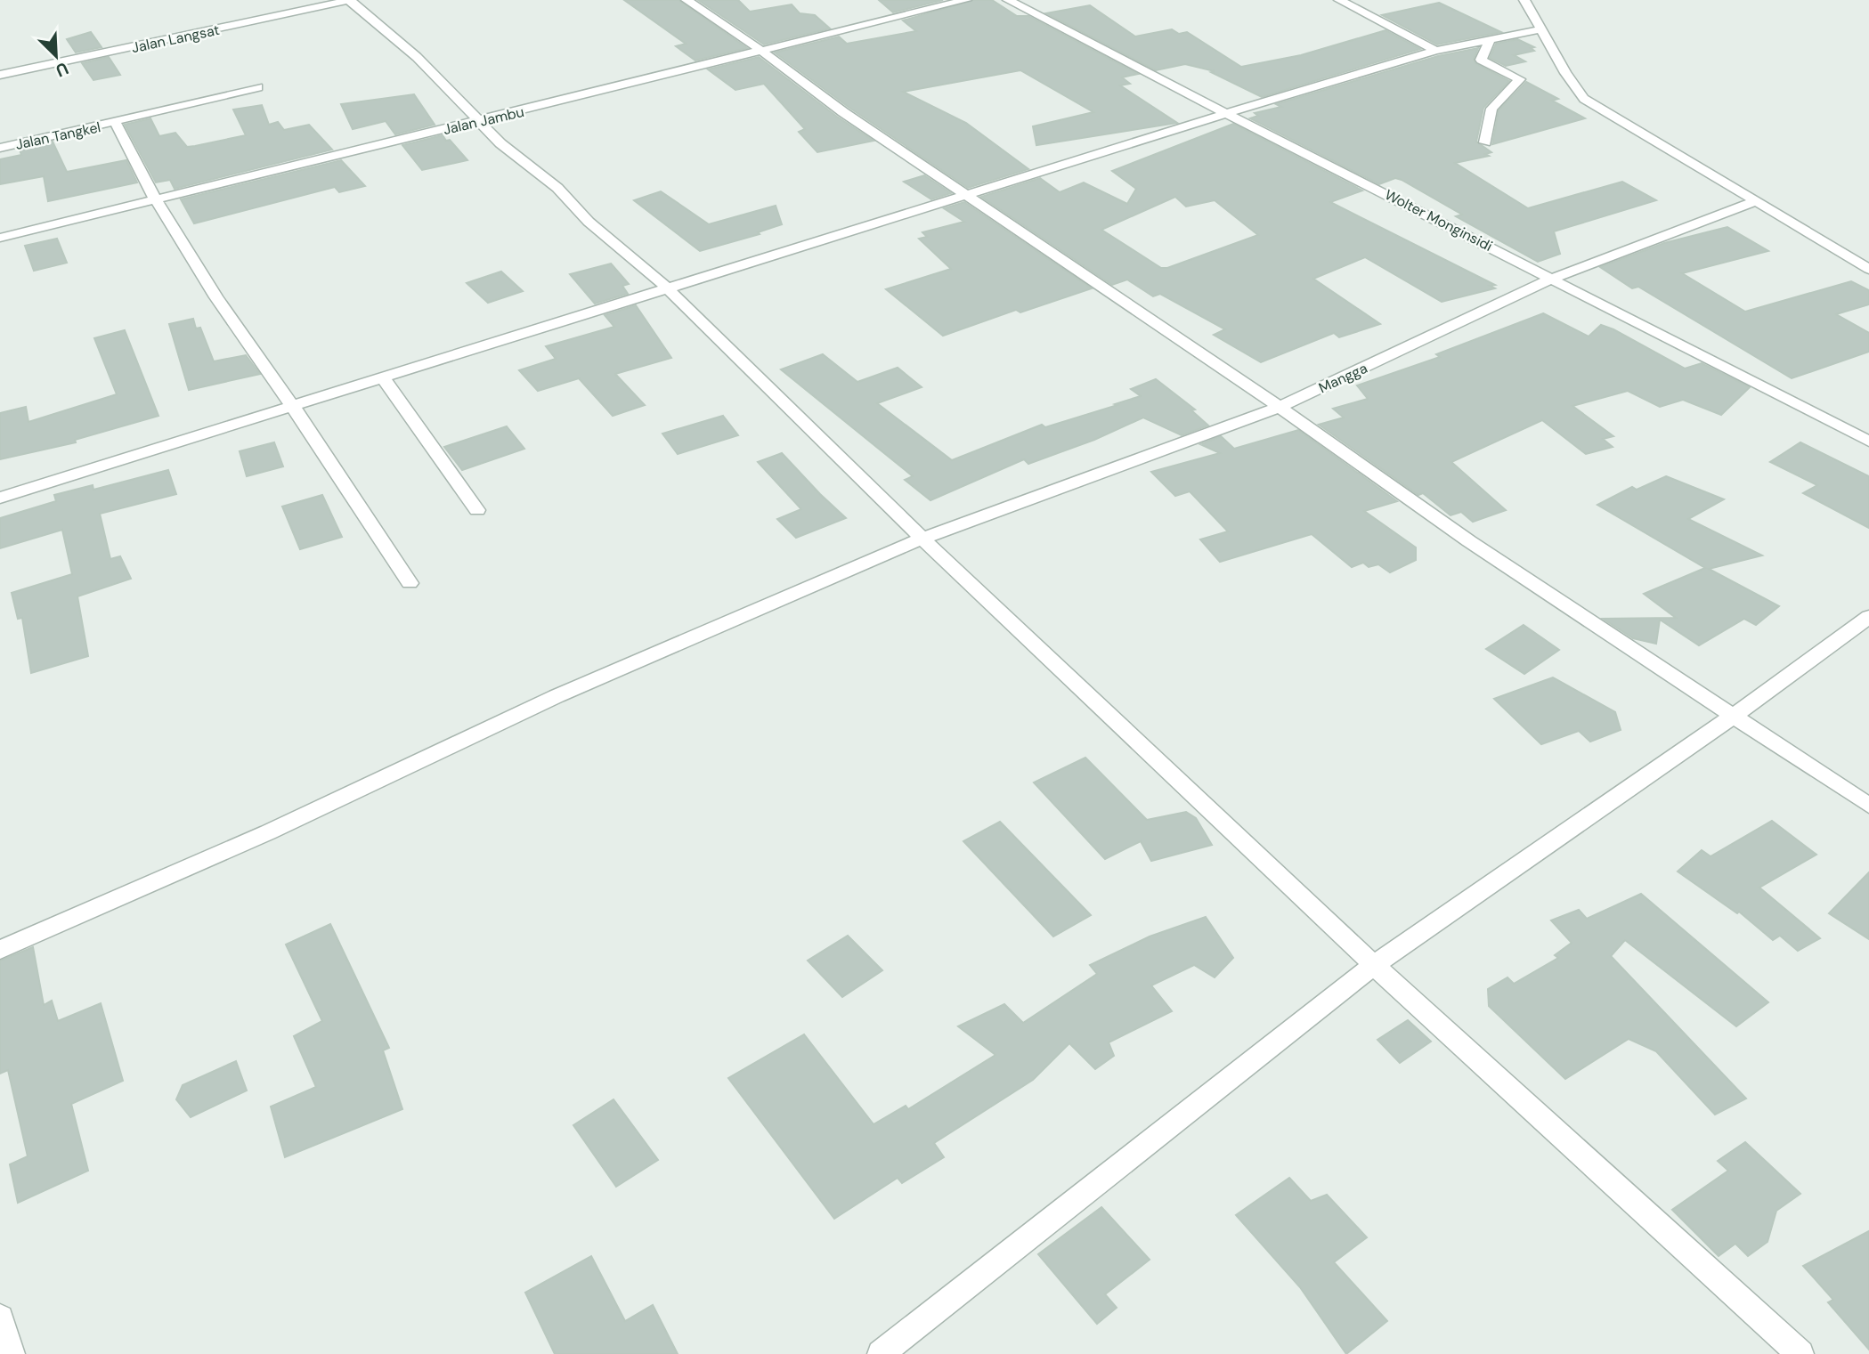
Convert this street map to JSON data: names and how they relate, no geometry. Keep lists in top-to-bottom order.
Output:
{
  "streets": {
    "street": [
      "Jalan Langsat",
      "Jalan Jambu",
      "Jalan Tangkel",
      "Wolter Monginsidi",
      "Mangga"
    ]
  },
  "crossings": [
    ["Wolter Monginsidi", "Mangga"]
  ],
  "north": "bottom right"
}
